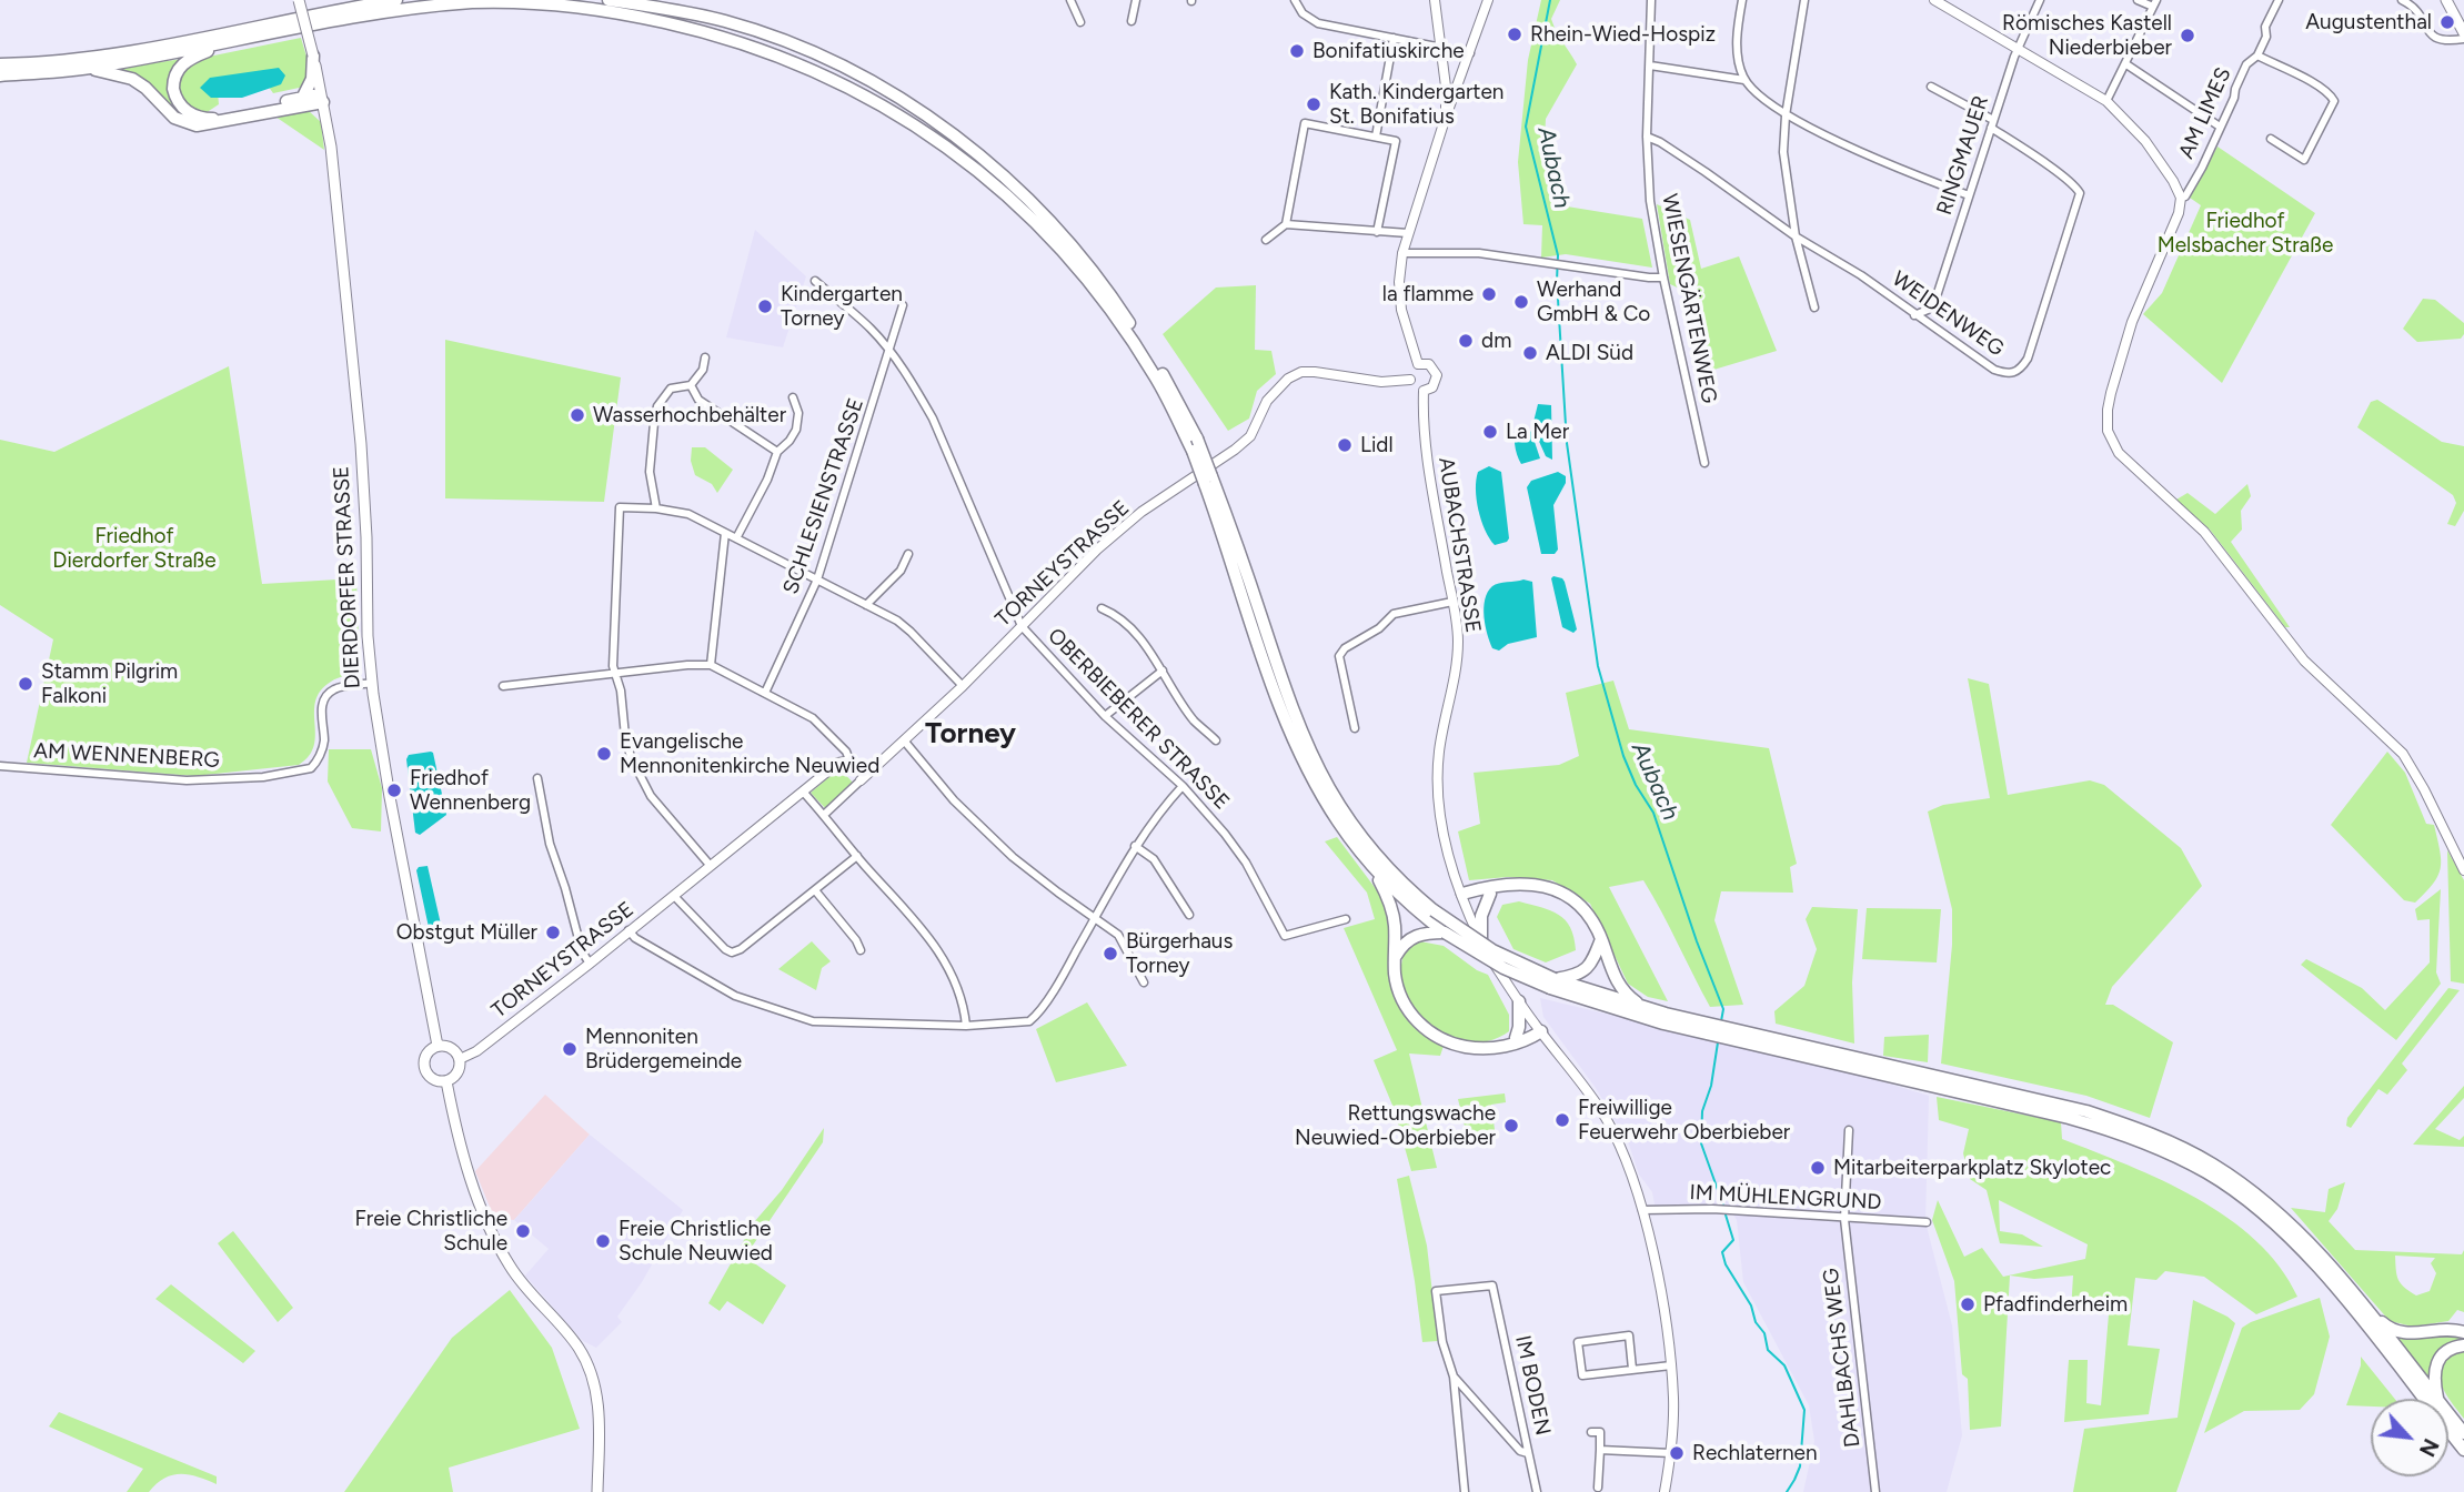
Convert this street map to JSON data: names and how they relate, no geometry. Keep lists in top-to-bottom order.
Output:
{
  "streets": {
    "main road": ["DIERDORFER STRASSE"],
    "street": [
      "AM LIMES",
      "RINGMAUER",
      "WIESENGÄRTENWEG",
      "WEIDENWEG",
      "SCHLESIENSTRASSE",
      "AUBACHSTRASSE",
      "TORNEYSTRASSE",
      "OBERBIEBERER STRASSE",
      "AM WENNENBERG",
      "IM MÜHLENGRUND",
      "DAHLBACHS WEG",
      "IM BODEN"
    ]
  },
  "crossings": [
    ["RINGMAUER", "WEIDENWEG"],
    ["WIESENGÄRTENWEG", "WEIDENWEG"],
    ["SCHLESIENSTRASSE", "OBERBIEBERER STRASSE"],
    ["AUBACHSTRASSE", "TORNEYSTRASSE"],
    ["AUBACHSTRASSE", "IM MÜHLENGRUND"],
    ["TORNEYSTRASSE", "DIERDORFER STRASSE"],
    ["TORNEYSTRASSE", "OBERBIEBERER STRASSE"],
    ["DIERDORFER STRASSE", "AM WENNENBERG"],
    ["IM MÜHLENGRUND", "DAHLBACHS WEG"]
  ],
  "districts": ["Torney"],
  "water": ["Aubach"],
  "parks": ["Friedhof Melsbacher Straße", "Friedhof Dierdorfer Straße"],
  "places": [
    "Augustenthal",
    "Rhein-Wied-Hospiz",
    "Römisches Kastell Niederbieber",
    "Bonifatiuskirche",
    "Kath. Kindergarten St. Bonifatius",
    "la flamme",
    "Werhand GmbH & Co",
    "Kindergarten Torney",
    "dm",
    "ALDI Süd",
    "Wasserhochbehälter",
    "La Mer",
    "Lidl",
    "Stamm Pilgrim Falkoni",
    "Evangelische Mennonitenkirche Neuwied",
    "Friedhof Wennenberg",
    "Obstgut Müller",
    "Bürgerhaus Torney",
    "Mennoniten Brüdergemeinde",
    "Freiwillige Feuerwehr Oberbieber",
    "Rettungswache Neuwied-Oberbieber",
    "Mitarbeiterparkplatz Skylotec",
    "Freie Christliche Schule",
    "Freie Christliche Schule Neuwied",
    "Pfadfinderheim",
    "Rechlaternen"
  ],
  "north": "bottom right"
}
